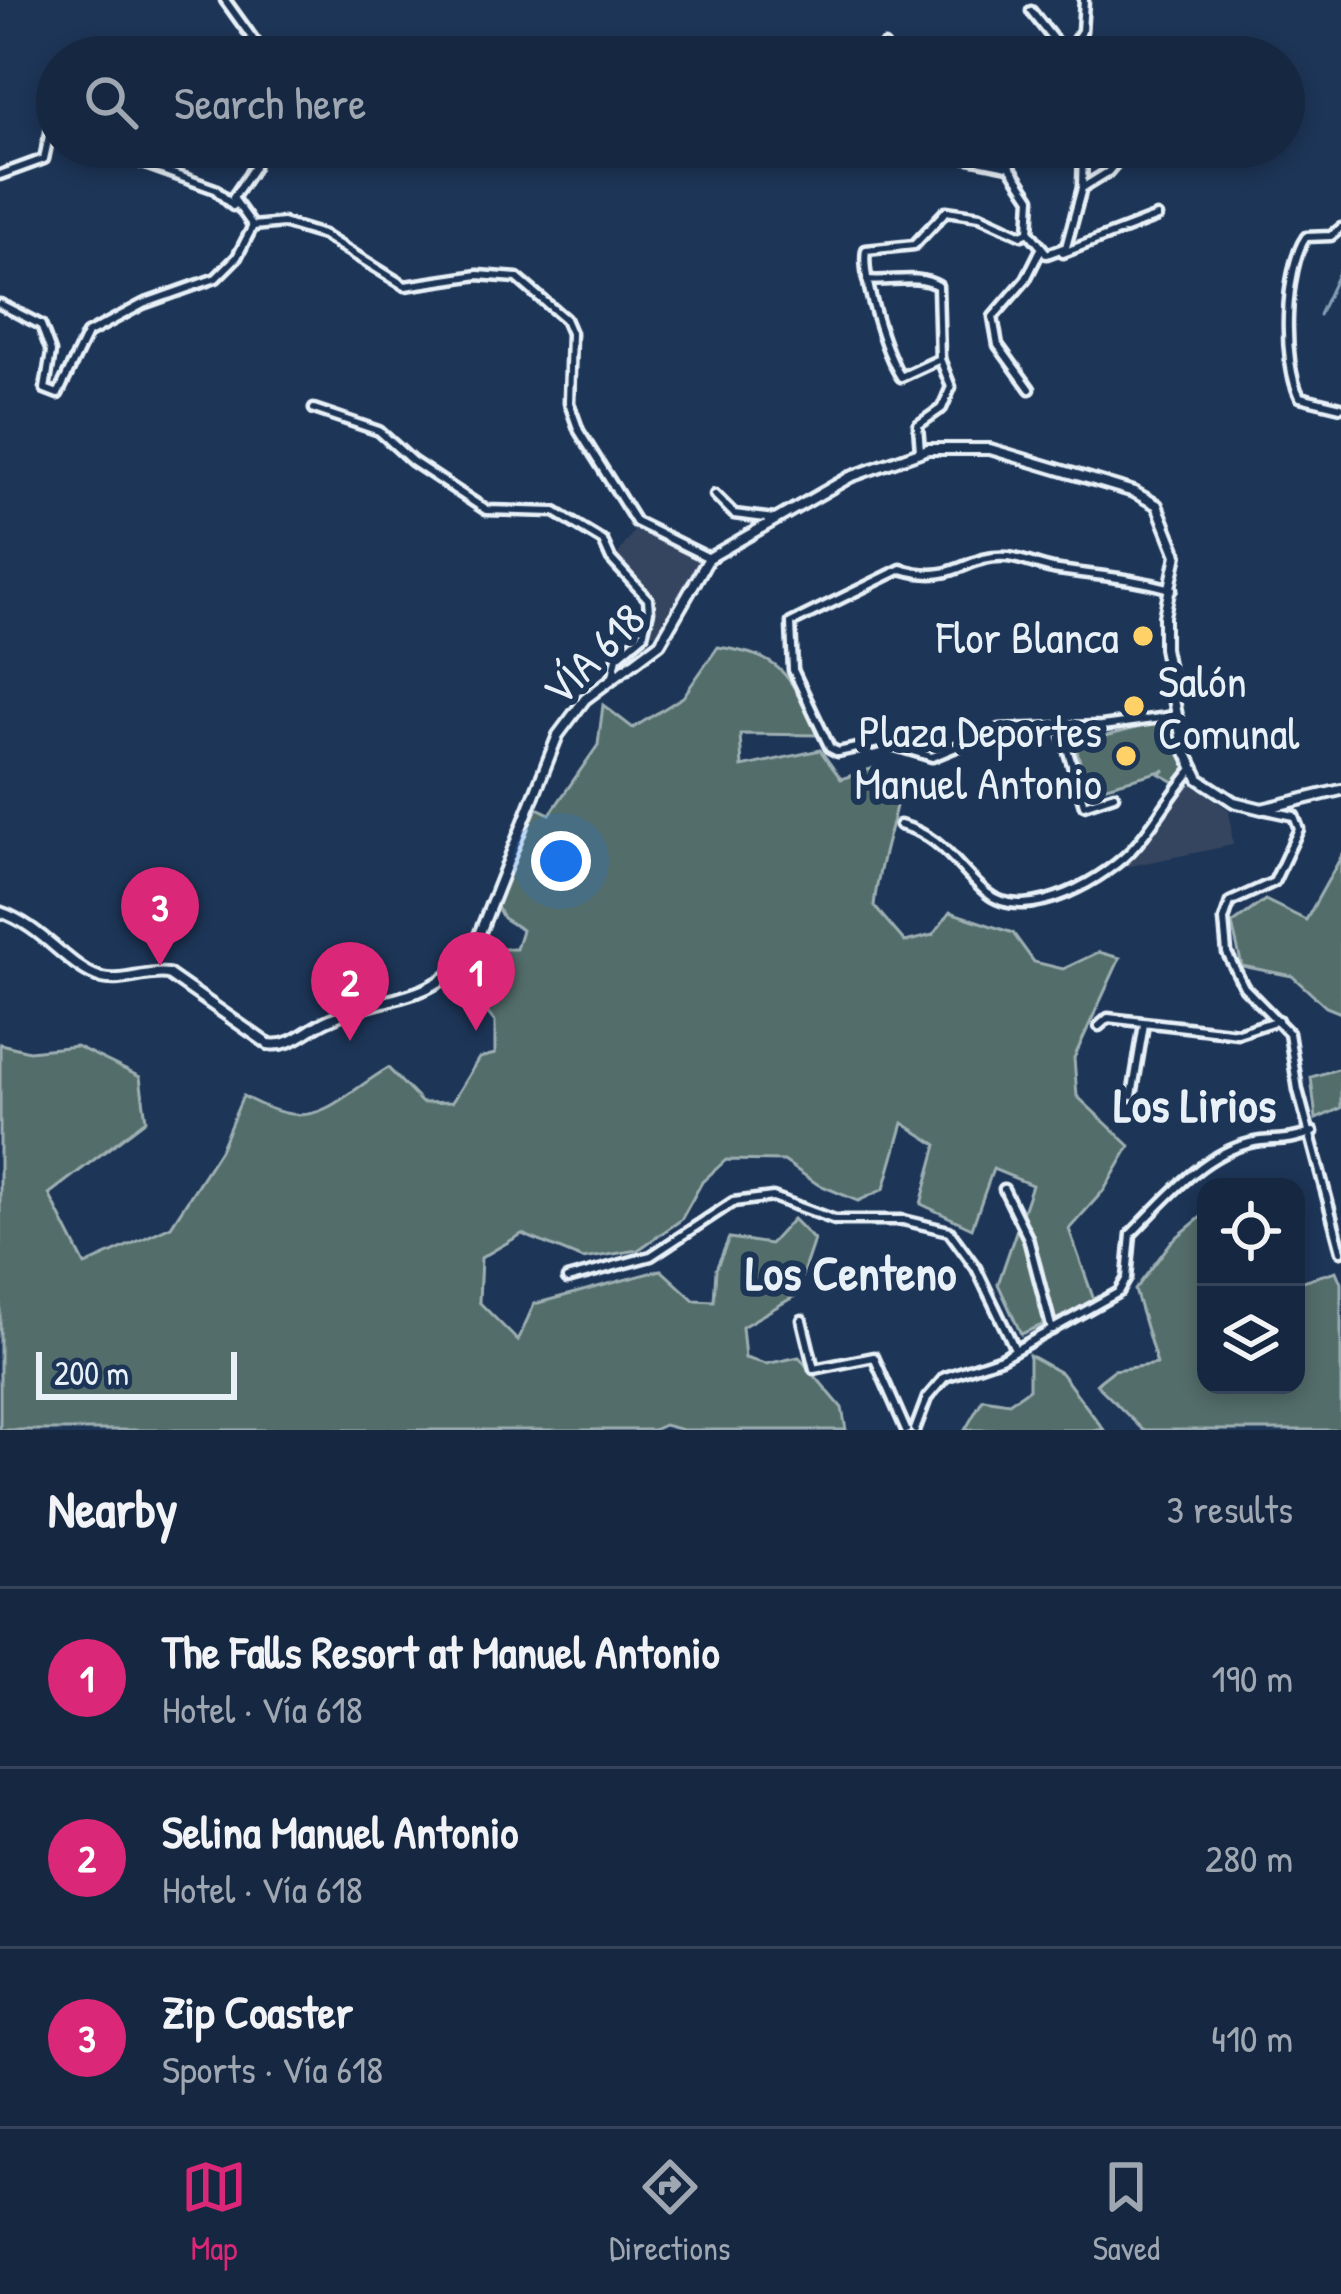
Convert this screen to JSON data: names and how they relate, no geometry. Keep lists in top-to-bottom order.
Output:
{
  "streets": {
    "street": ["VÍA 618"]
  },
  "districts": ["Los Lirios", "Los Centeno"],
  "places": ["Flor Blanca", "Salón Comunal", "Plaza Deportes Manuel Antonio"],
  "scale_bar": "200 m",
  "page": {
    "search": "Search here",
    "pins": ["3", "1", "2"],
    "scale": "200 m",
    "heading": ["Nearby", "3 results"],
    "list": [
      {
        "mark": "1",
        "name": "The Falls Resort at Manuel Antonio",
        "note": "Hotel · Vía 618",
        "value": "190 m"
      },
      {
        "mark": "2",
        "name": "Selina Manuel Antonio",
        "note": "Hotel · Vía 618",
        "value": "280 m"
      },
      {
        "mark": "3",
        "name": "Zip Coaster",
        "note": "Sports · Vía 618",
        "value": "410 m"
      }
    ],
    "nav": ["Map", "Directions", "Saved"]
  }
}
